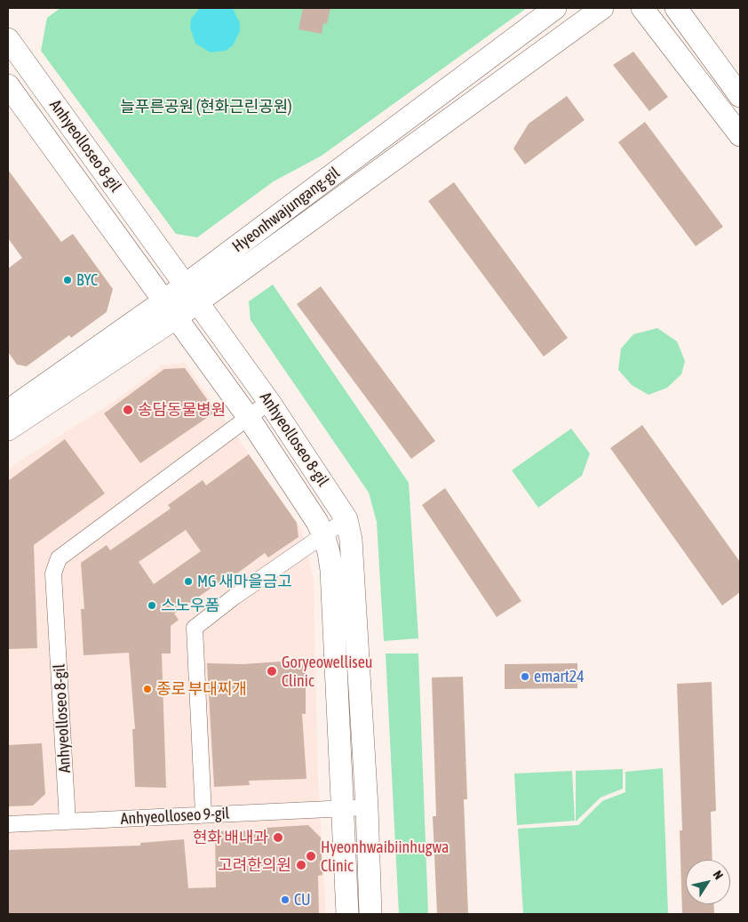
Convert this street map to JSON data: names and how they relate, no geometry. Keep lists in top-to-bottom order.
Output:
{
  "streets": {
    "street": ["Anhyeolloseo 8-gil", "Hyeonhwajungang-gil", "Anhyeolloseo 9-gil"]
  },
  "crossings": [
    ["Anhyeolloseo 8-gil", "Hyeonhwajungang-gil"],
    ["Anhyeolloseo 8-gil", "Anhyeolloseo 9-gil"]
  ],
  "parks": ["늘푸른공원 (현화근린공원)"],
  "places": [
    "BYC",
    "송담동물병원",
    "MG 새마을금고",
    "스노우폼",
    "Goryeowelliseu Clinic",
    "emart24",
    "종로 부대찌개",
    "현화 배내과",
    "Hyeonhwaibiinhugwa Clinic",
    "고려한의원",
    "CU"
  ],
  "north": "top right"
}
